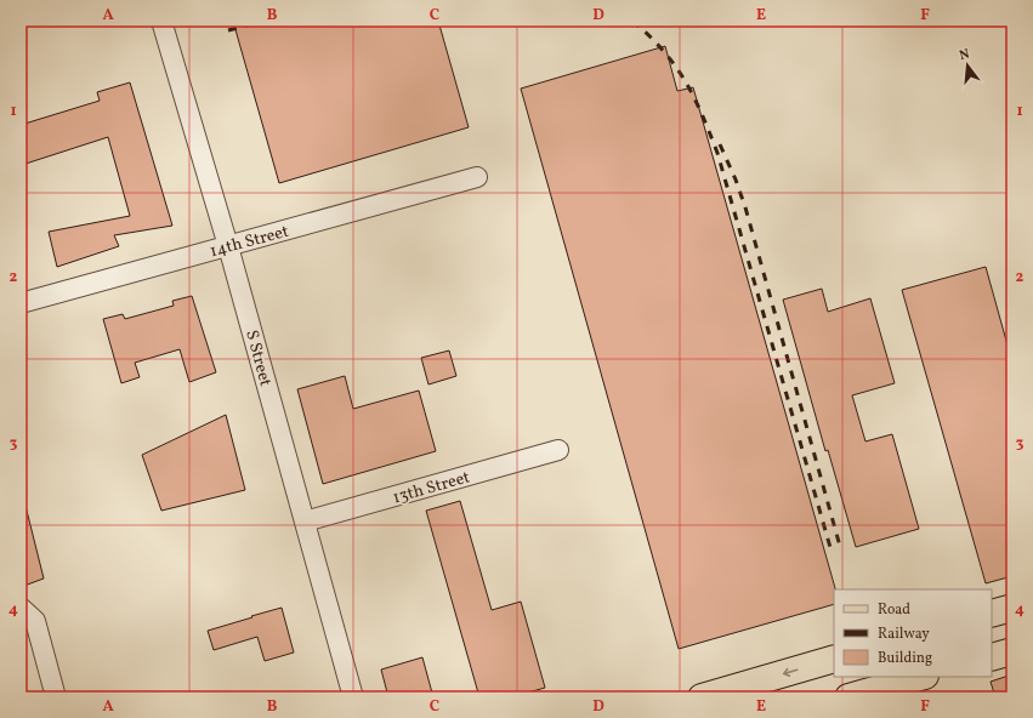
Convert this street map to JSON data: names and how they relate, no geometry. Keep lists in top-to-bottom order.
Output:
{
  "streets": {
    "street": ["14th Street", "S Street", "13th Street"]
  },
  "crossings": [
    ["14th Street", "S Street"],
    ["S Street", "13th Street"]
  ],
  "legend": ["Road", "Railway", "Building"],
  "north": "top",
  "grid": {
    "columns": [
      "A",
      "B",
      "C",
      "D",
      "E",
      "F"
    ],
    "rows": [
      "1",
      "2",
      "3",
      "4"
    ]
  }
}
